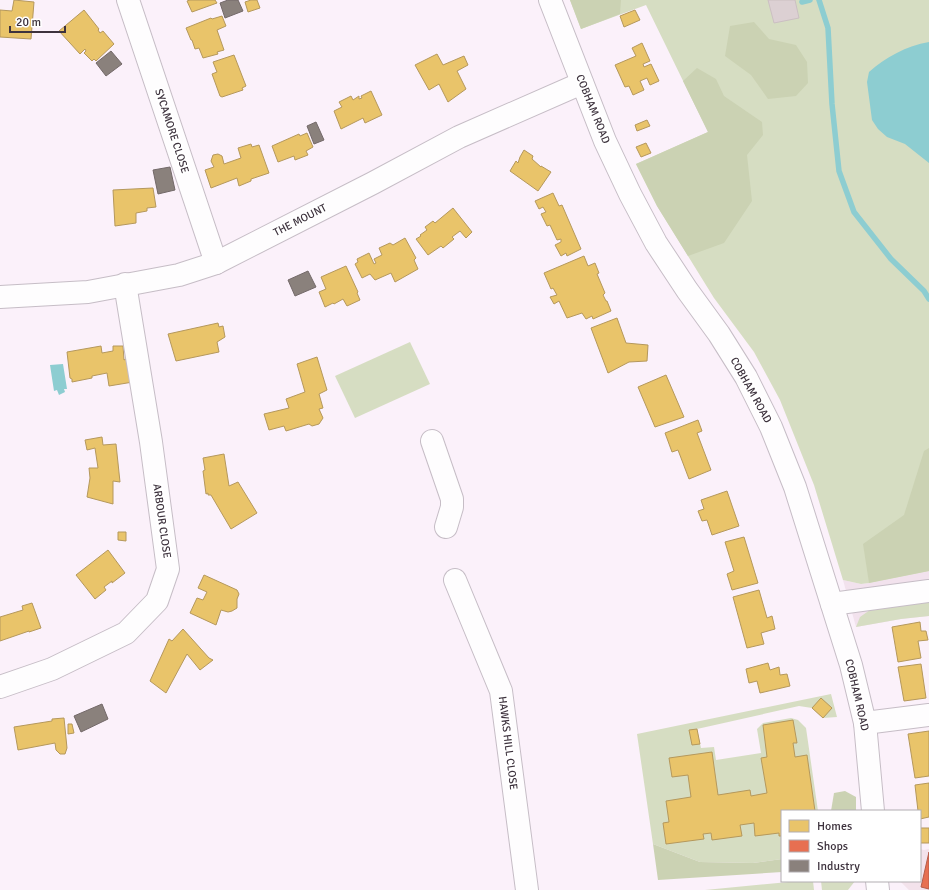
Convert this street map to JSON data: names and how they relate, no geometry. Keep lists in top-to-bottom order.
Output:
{
  "streets": {
    "street": [
      "COBHAM ROAD",
      "SYCAMORE CLOSE",
      "THE MOUNT",
      "ARBOUR CLOSE",
      "HAWKS HILL CLOSE"
    ]
  },
  "crossings": [
    ["COBHAM ROAD", "THE MOUNT"],
    ["SYCAMORE CLOSE", "THE MOUNT"],
    ["THE MOUNT", "ARBOUR CLOSE"]
  ],
  "legend": ["Homes", "Shops", "Industry"],
  "scale_bar": "20 m"
}
